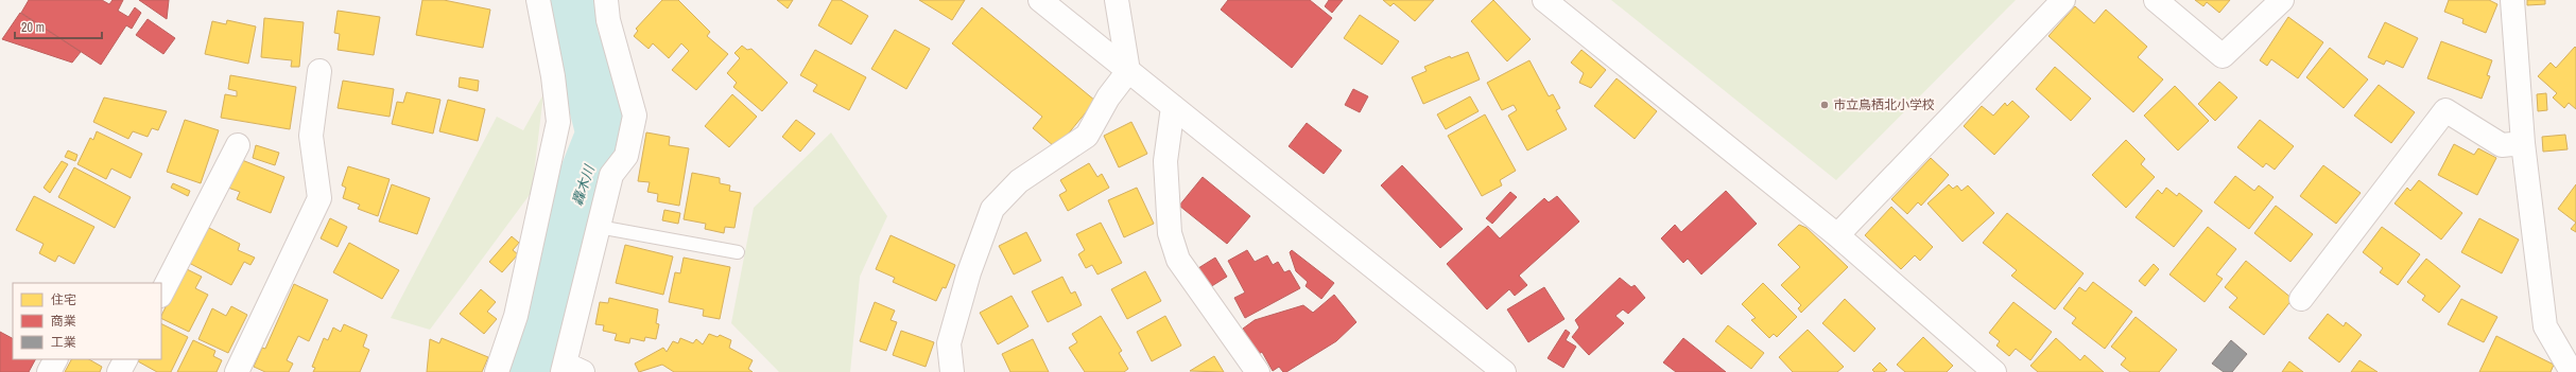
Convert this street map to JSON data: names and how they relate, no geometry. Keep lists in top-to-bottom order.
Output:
{
  "water": ["轟木川"],
  "places": ["市立鳥栖北小学校"],
  "legend": ["住宅", "商業", "工業"],
  "scale_bar": "20 m"
}
